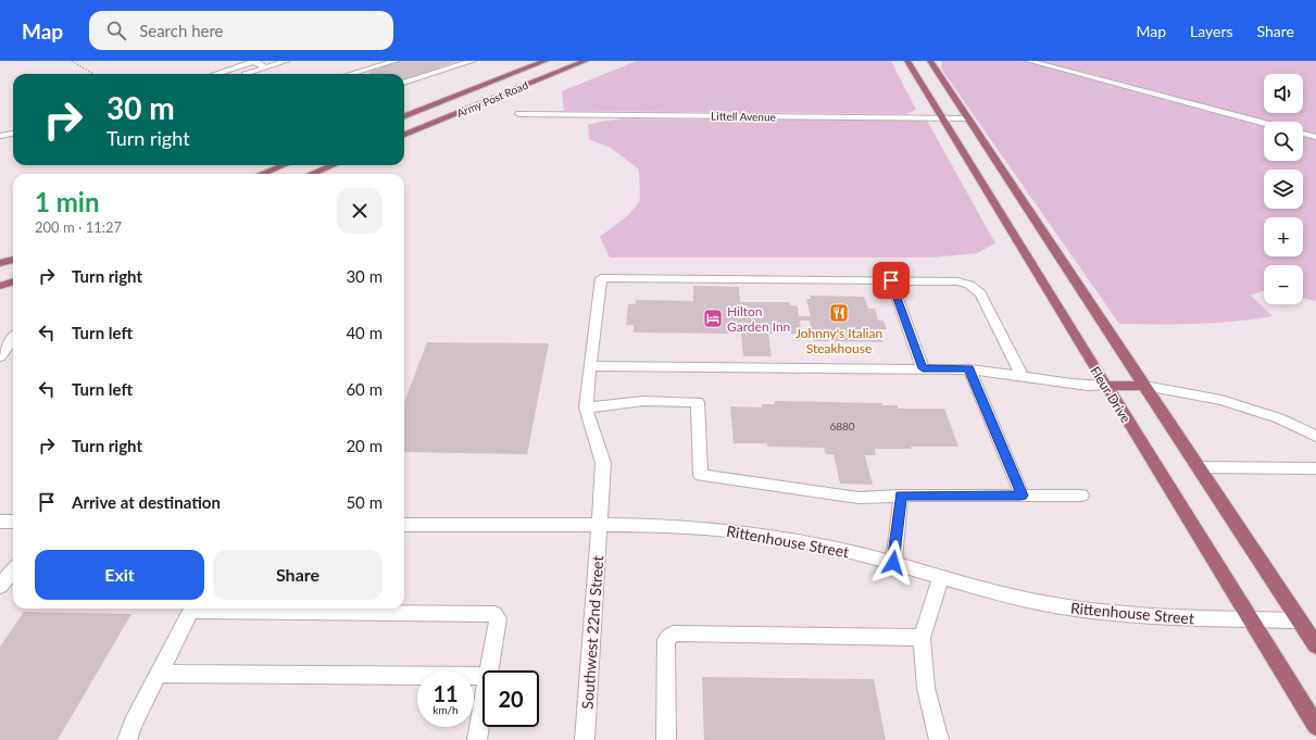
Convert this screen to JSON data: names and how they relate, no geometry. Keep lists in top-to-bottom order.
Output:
{
  "streets": {
    "main road": ["Army Post Road", "Fleur Drive"],
    "street": ["Littell Avenue", "Rittenhouse Street", "Southwest 22nd Street"]
  },
  "crossings": [
    ["Littell Avenue", "Fleur Drive"],
    ["Fleur Drive", "Rittenhouse Street"],
    ["Rittenhouse Street", "Southwest 22nd Street"]
  ],
  "places": {
    "restaurant": ["Johnny's Italian Steakhouse"],
    "hotel": ["Hilton Garden Inn"]
  },
  "house_numbers": ["6880"],
  "page": {
    "header": "Map",
    "search": "Search here",
    "nav": ["Map", "Layers", "Share"],
    "map_buttons": ["+", "−"],
    "turn": ["30 m", "Turn right"],
    "heading": ["1 min", "200 m · 11:27"],
    "list": [
      {
        "name": "Turn right",
        "value": "30 m"
      },
      {
        "name": "Turn left",
        "value": "40 m"
      },
      {
        "name": "Turn left",
        "value": "60 m"
      },
      {
        "name": "Turn right",
        "value": "20 m"
      },
      {
        "name": "Arrive at destination",
        "value": "50 m"
      }
    ],
    "buttons": ["Exit", "Share"],
    "speed": "11 km/h",
    "limit": "20"
  }
}
